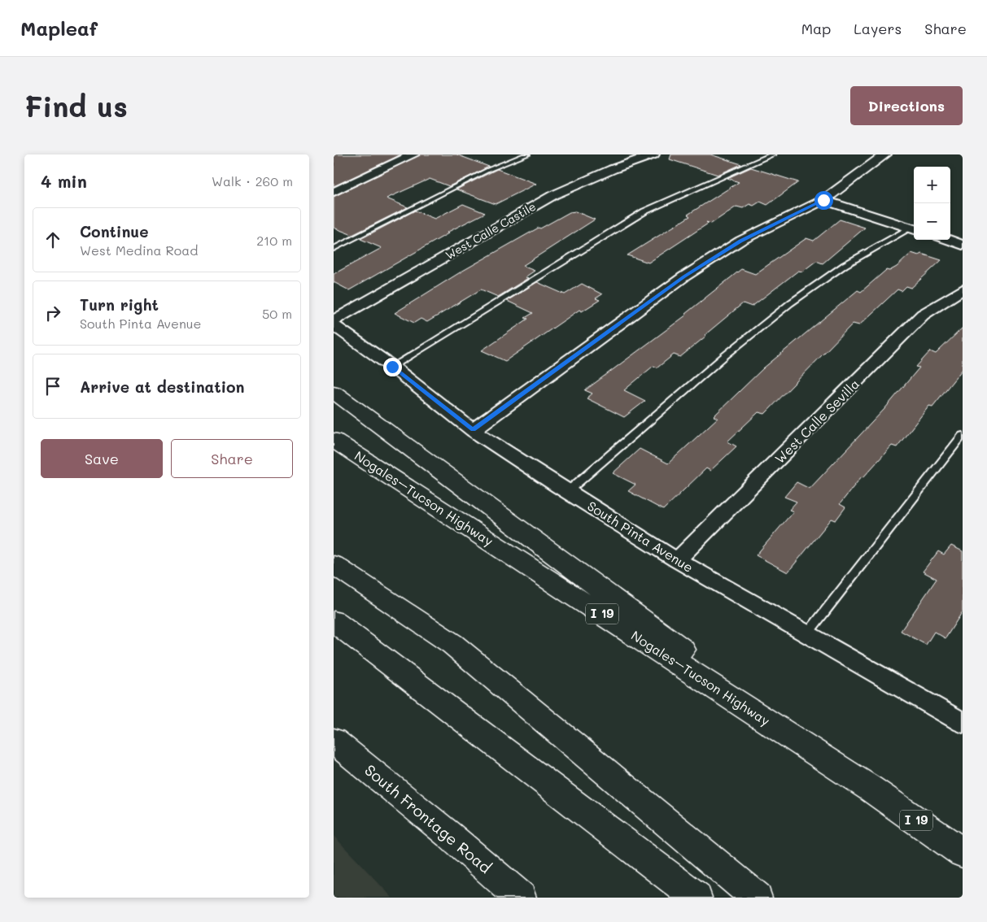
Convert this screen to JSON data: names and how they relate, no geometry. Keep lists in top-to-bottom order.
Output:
{
  "streets": {
    "main road": ["Nogales–Tucson Highway", "I 19", "South Frontage Road"],
    "street": ["West Calle Castile", "West Calle Sevilla", "South Pinta Avenue"]
  },
  "crossings": [
    ["West Calle Sevilla", "South Pinta Avenue"]
  ],
  "page": {
    "header": "Mapleaf",
    "nav": ["Map", "Layers", "Share"],
    "buttons": [
      "Directions",
      ["Save", "Share"]
    ],
    "title": "Find us",
    "heading": ["4 min", "Walk · 260 m"],
    "map_buttons": ["+", "−"],
    "list": [
      ["Continue", "West Medina Road", "210 m"],
      ["Turn right", "South Pinta Avenue", "50 m"],
      "Arrive at destination"
    ]
  }
}
